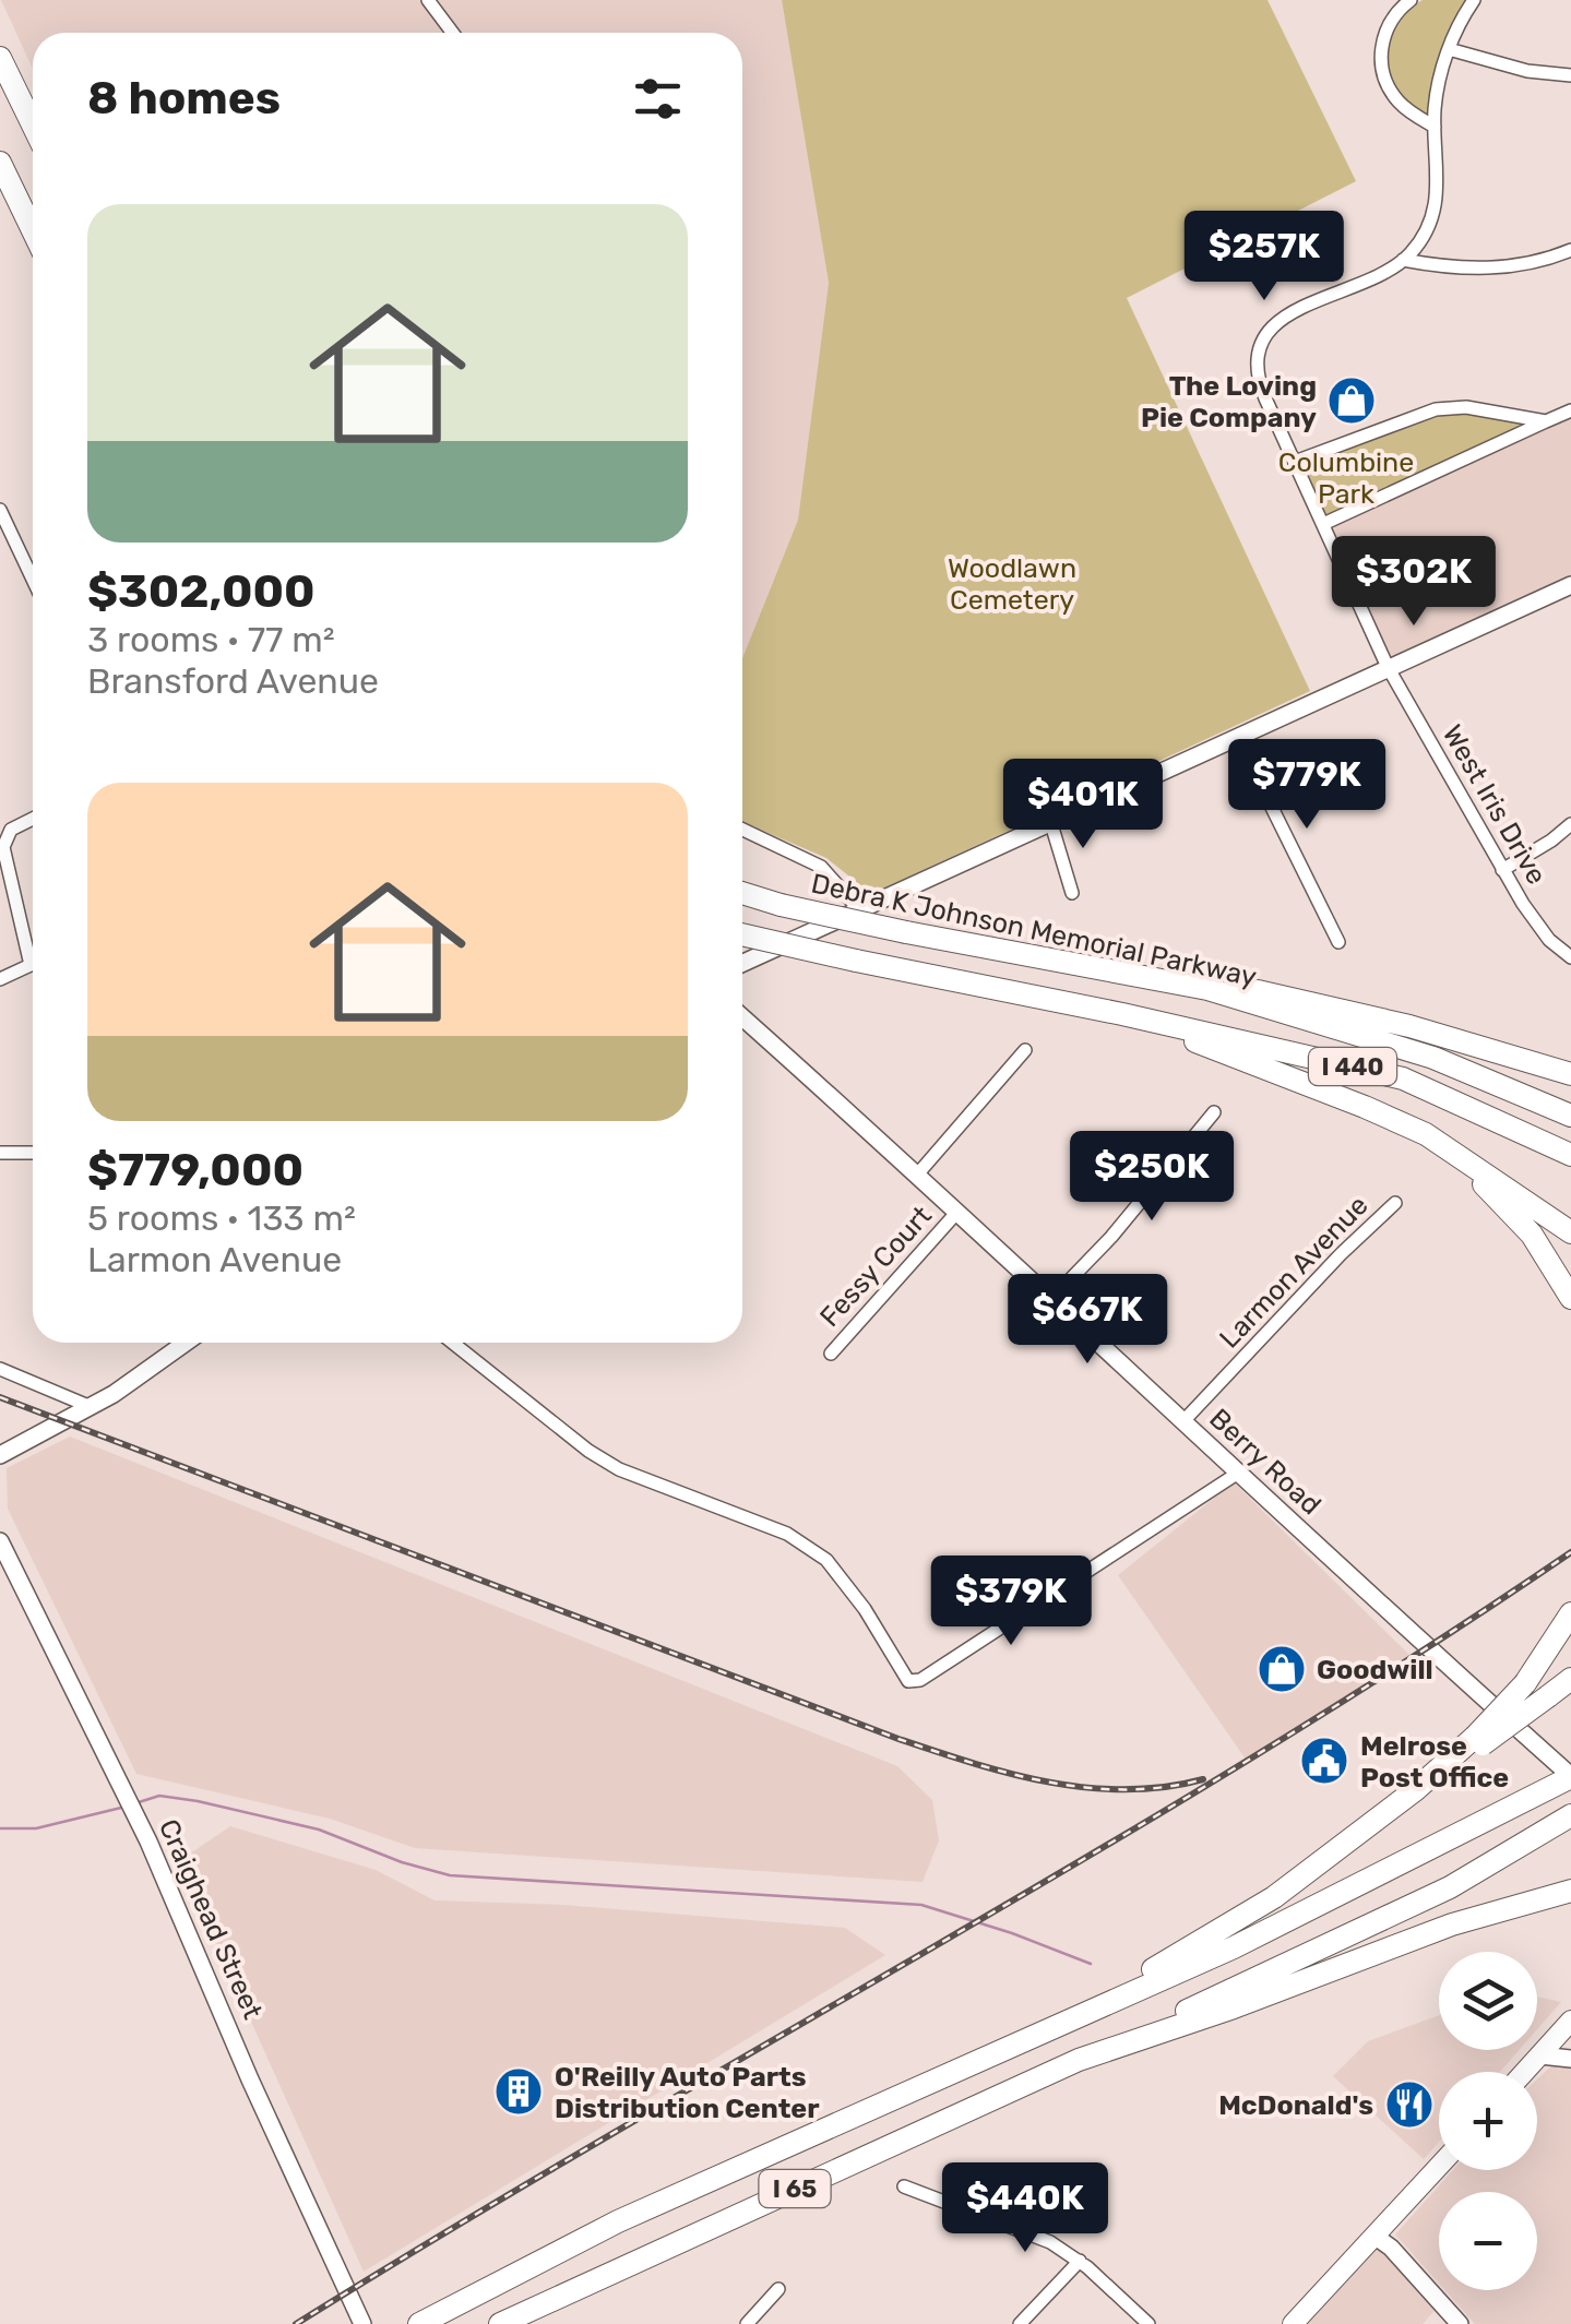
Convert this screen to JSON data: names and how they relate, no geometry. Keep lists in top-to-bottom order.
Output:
{
  "streets": {
    "highway": ["Debra K Johnson Memorial Parkway", "I 440", "I 65"],
    "street": [
      "West Iris Drive",
      "Fessy Court",
      "Larmon Avenue",
      "Berry Road",
      "Craighead Street"
    ]
  },
  "crossings": [
    ["Fessy Court", "Berry Road"],
    ["Larmon Avenue", "Berry Road"],
    ["Berry Road", "I 65"]
  ],
  "parks": ["Columbine Park", "Woodlawn Cemetery"],
  "places": {
    "shop": ["The Loving Pie Company", "Goodwill"],
    "public building": ["Melrose Post Office"],
    "building": ["O'Reilly Auto Parts Distribution Center"],
    "restaurant": ["McDonald's"]
  },
  "page": {
    "heading": "8 homes",
    "list": [
      {
        "name": "$302,000",
        "note": "3 rooms · 77 m² · Bransford Avenue"
      },
      {
        "name": "$779,000",
        "note": "5 rooms · 133 m² · Larmon Avenue"
      }
    ],
    "price": [
      "$257K",
      "$302K",
      "$779K",
      "$401K",
      "$250K",
      "$667K",
      "$379K",
      "$440K"
    ],
    "map_buttons": ["+", "−"]
  }
}
